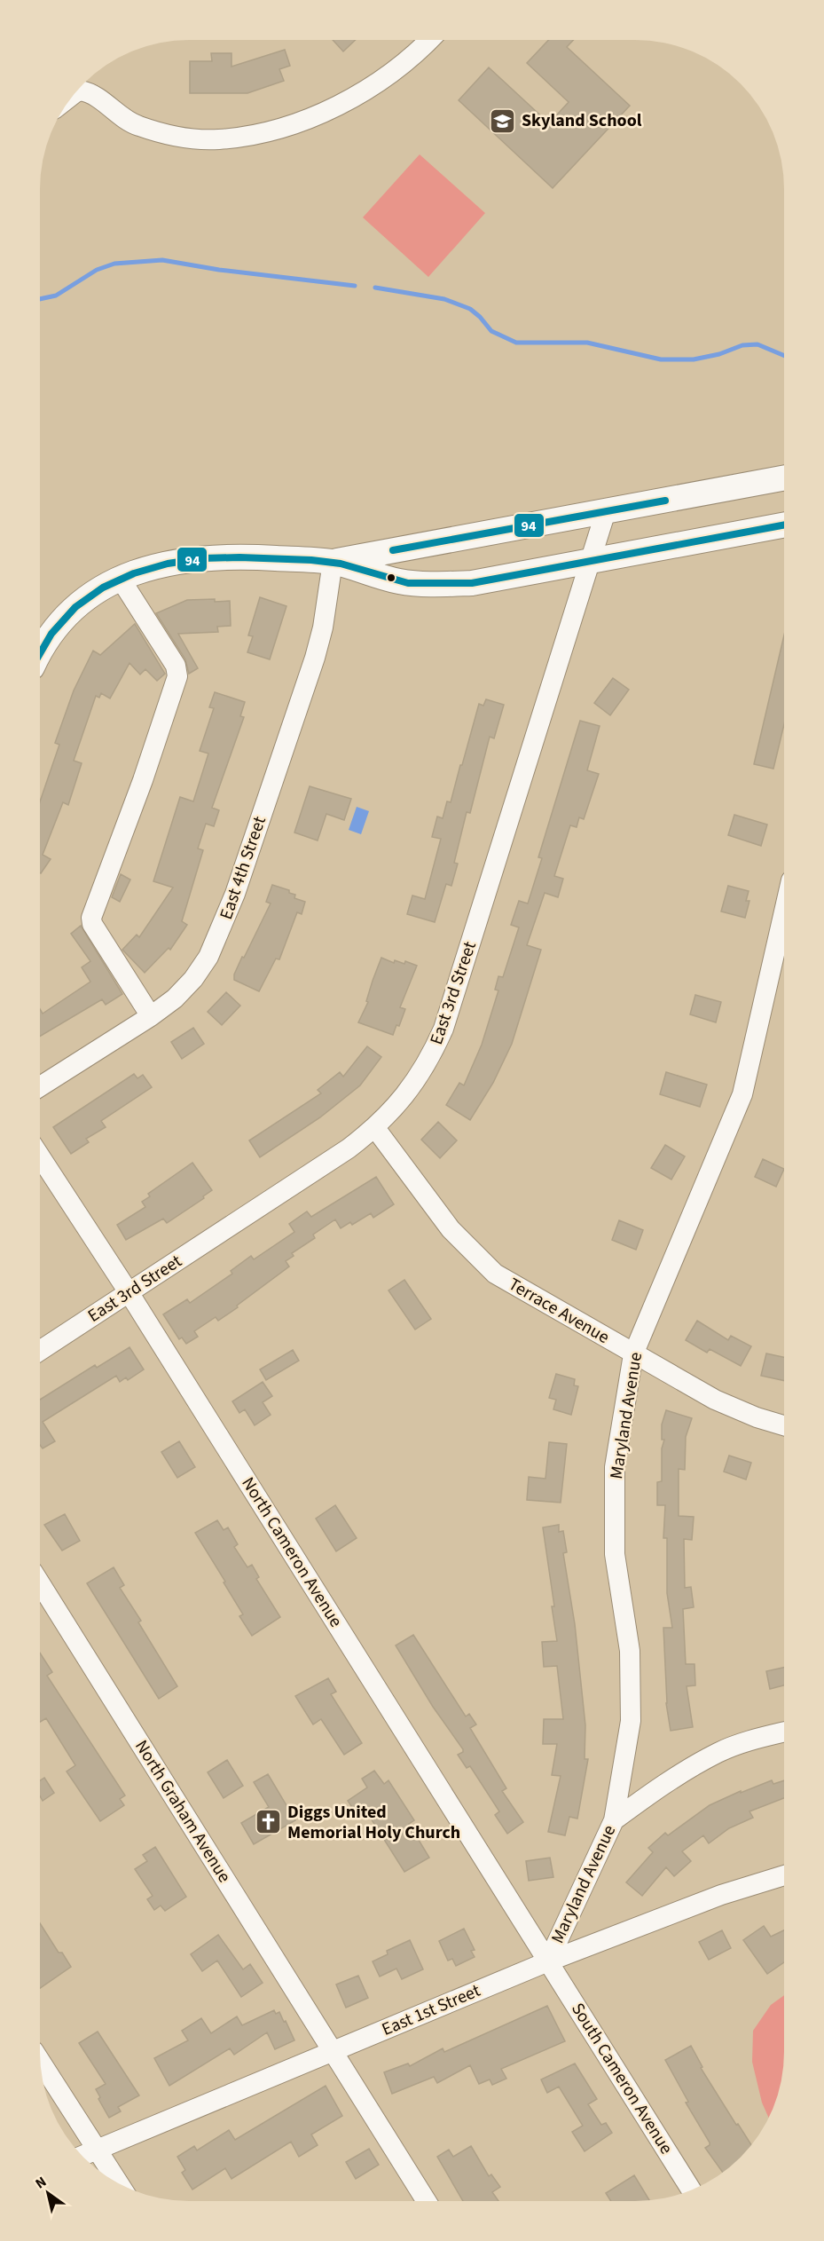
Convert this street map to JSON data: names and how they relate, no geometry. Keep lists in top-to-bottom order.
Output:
{
  "streets": {
    "street": [
      "East 4th Street",
      "East 3rd Street",
      "Terrace Avenue",
      "Maryland Avenue",
      "North Cameron Avenue",
      "North Graham Avenue",
      "East 1st Street",
      "South Cameron Avenue"
    ]
  },
  "crossings": [
    ["East 3rd Street", "Terrace Avenue"],
    ["East 3rd Street", "North Cameron Avenue"],
    ["Terrace Avenue", "Maryland Avenue"],
    ["Maryland Avenue", "North Cameron Avenue"],
    ["Maryland Avenue", "East 1st Street"],
    ["Maryland Avenue", "South Cameron Avenue"],
    ["North Cameron Avenue", "East 1st Street"],
    ["North Cameron Avenue", "South Cameron Avenue"],
    ["North Graham Avenue", "East 1st Street"],
    ["East 1st Street", "South Cameron Avenue"]
  ],
  "places": {
    "school or university": ["Skyland School"],
    "church": ["Diggs United Memorial Holy Church"]
  },
  "lines": ["transit line 94"],
  "north": "top left"
}
